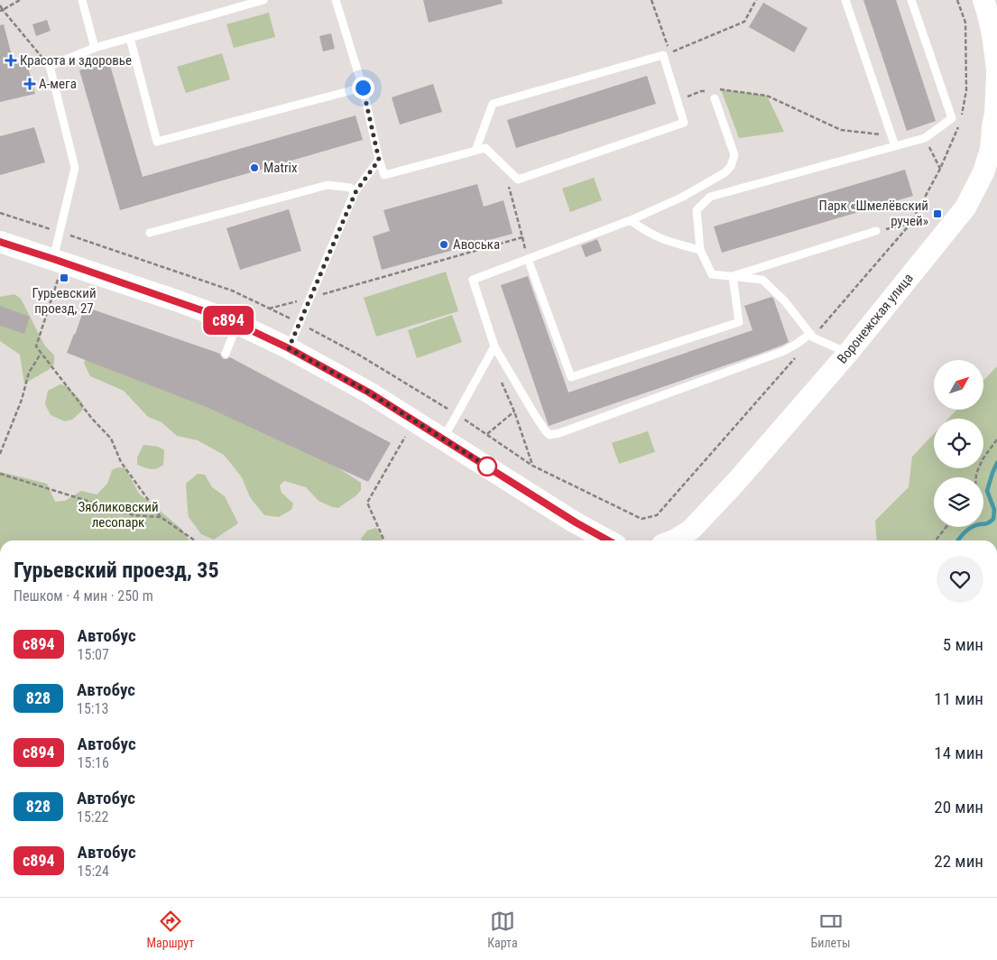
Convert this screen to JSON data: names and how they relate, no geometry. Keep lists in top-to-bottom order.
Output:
{
  "streets": {
    "street": ["Воронежская улица"]
  },
  "parks": ["Зябликовский лесопарк"],
  "places": {
    "health": ["Красота и здоровье", "А-мега"],
    "other": ["Matrix", "Авоська"],
    "transit": ["Парк «Шмелёвский ручей»", "Гурьевский проезд, 27"]
  },
  "lines": ["bus line с894"],
  "north": "top right",
  "page": {
    "on_map": "с894",
    "heading": ["Гурьевский проезд, 35", "Пешком · 4 мин · 250 m"],
    "list": [
      {
        "mark": "с894",
        "name": "Автобус",
        "note": "15:07",
        "value": "5 мин"
      },
      {
        "mark": "828",
        "name": "Автобус",
        "note": "15:13",
        "value": "11 мин"
      },
      {
        "mark": "с894",
        "name": "Автобус",
        "note": "15:16",
        "value": "14 мин"
      },
      {
        "mark": "828",
        "name": "Автобус",
        "note": "15:22",
        "value": "20 мин"
      },
      {
        "mark": "с894",
        "name": "Автобус",
        "note": "15:24",
        "value": "22 мин"
      }
    ],
    "tabs": ["Маршрут", "Карта", "Билеты"]
  }
}
